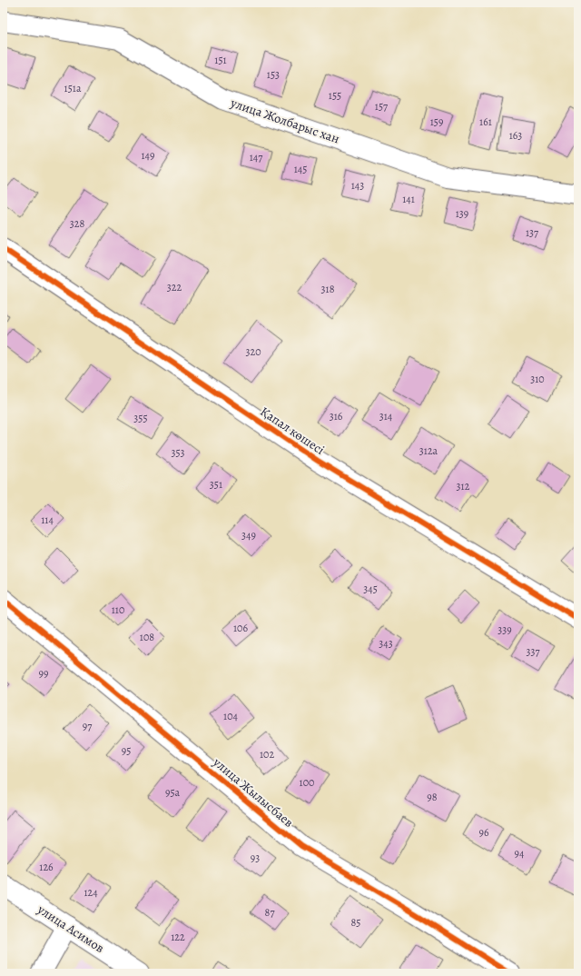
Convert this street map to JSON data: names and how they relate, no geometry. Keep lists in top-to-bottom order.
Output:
{
  "streets": {
    "street": [
      "улица Жолбарыс хан",
      "Қапал көшесі",
      "улица Жылысбаев",
      "улица Асимов"
    ]
  },
  "house_numbers": [
    "151",
    "153",
    "151а",
    "155",
    "157",
    "159",
    "161",
    "163",
    "149",
    "147",
    "145",
    "143",
    "141",
    "139",
    "328",
    "137",
    "322",
    "318",
    "320",
    "310",
    "316",
    "314",
    "355",
    "312а",
    "353",
    "351",
    "312",
    "114",
    "349",
    "345",
    "110",
    "106",
    "339",
    "108",
    "343",
    "337",
    "99",
    "104",
    "97",
    "95",
    "102",
    "100",
    "95а",
    "98",
    "96",
    "94",
    "93",
    "126",
    "124",
    "87",
    "85",
    "122"
  ]
}
